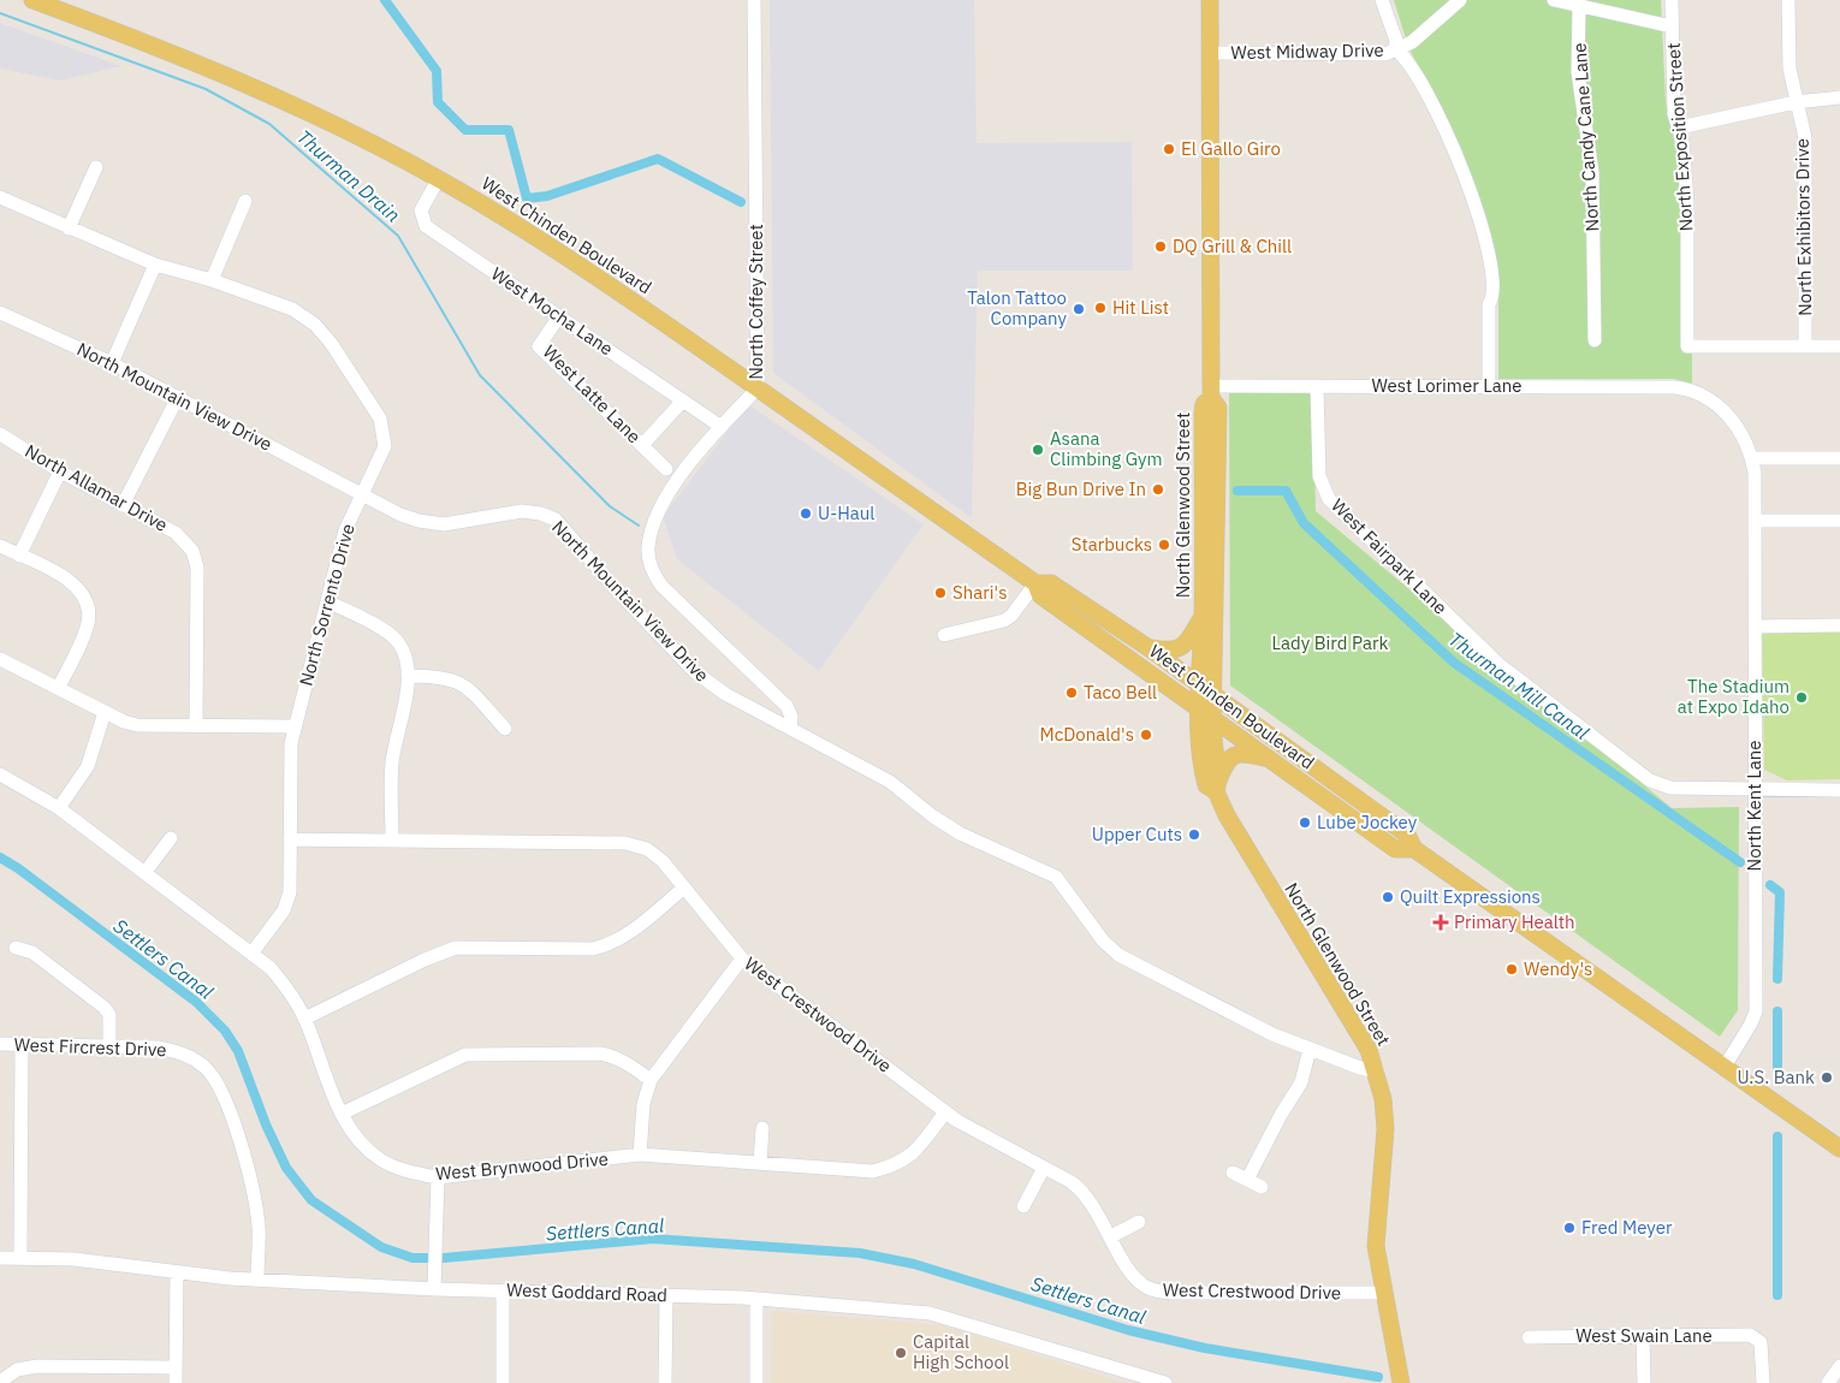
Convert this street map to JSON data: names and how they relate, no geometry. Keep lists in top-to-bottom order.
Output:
{
  "streets": {
    "main road": ["West Chinden Boulevard", "North Glenwood Street"],
    "street": [
      "West Midway Drive",
      "North Candy Cane Lane",
      "North Exposition Street",
      "North Exhibitors Drive",
      "North Coffey Street",
      "West Mocha Lane",
      "West Lorimer Lane",
      "West Latte Lane",
      "North Mountain View Drive",
      "North Allamar Drive",
      "West Fairpark Lane",
      "North Sorrento Drive",
      "North Kent Lane",
      "West Crestwood Drive",
      "West Fircrest Drive",
      "West Brynwood Drive",
      "West Goddard Road",
      "West Swain Lane"
    ]
  },
  "crossings": [
    ["West Midway Drive", "North Glenwood Street"],
    ["North Exposition Street", "North Exhibitors Drive"],
    ["West Chinden Boulevard", "North Coffey Street"],
    ["West Chinden Boulevard", "West Mocha Lane"],
    ["West Chinden Boulevard", "North Glenwood Street"],
    ["West Chinden Boulevard", "North Kent Lane"],
    ["North Coffey Street", "West Mocha Lane"],
    ["North Coffey Street", "North Mountain View Drive"],
    ["West Mocha Lane", "West Latte Lane"],
    ["West Lorimer Lane", "North Glenwood Street"],
    ["West Lorimer Lane", "West Fairpark Lane"],
    ["West Lorimer Lane", "North Kent Lane"],
    ["North Mountain View Drive", "North Glenwood Street"],
    ["North Mountain View Drive", "North Sorrento Drive"],
    ["North Glenwood Street", "West Crestwood Drive"],
    ["West Fairpark Lane", "North Kent Lane"],
    ["North Sorrento Drive", "West Crestwood Drive"],
    ["North Sorrento Drive", "West Brynwood Drive"],
    ["West Crestwood Drive", "West Brynwood Drive"],
    ["West Fircrest Drive", "West Goddard Road"]
  ],
  "water": ["Thurman Drain", "Thurman Mill Canal", "Settlers Canal"],
  "parks": ["Lady Bird Park"],
  "places": {
    "other": [
      "El Gallo Giro",
      "DQ Grill & Chill",
      "Hit List",
      "Talon Tattoo Company",
      "Asana Climbing Gym",
      "Big Bun Drive In",
      "U-Haul",
      "Starbucks",
      "Shari's",
      "Taco Bell",
      "The Stadium at Expo Idaho",
      "McDonald's",
      "Lube Jockey",
      "Upper Cuts",
      "Quilt Expressions",
      "Wendy's",
      "U.S. Bank",
      "Fred Meyer",
      "Capital High School"
    ],
    "health": ["Primary Health"]
  }
}
